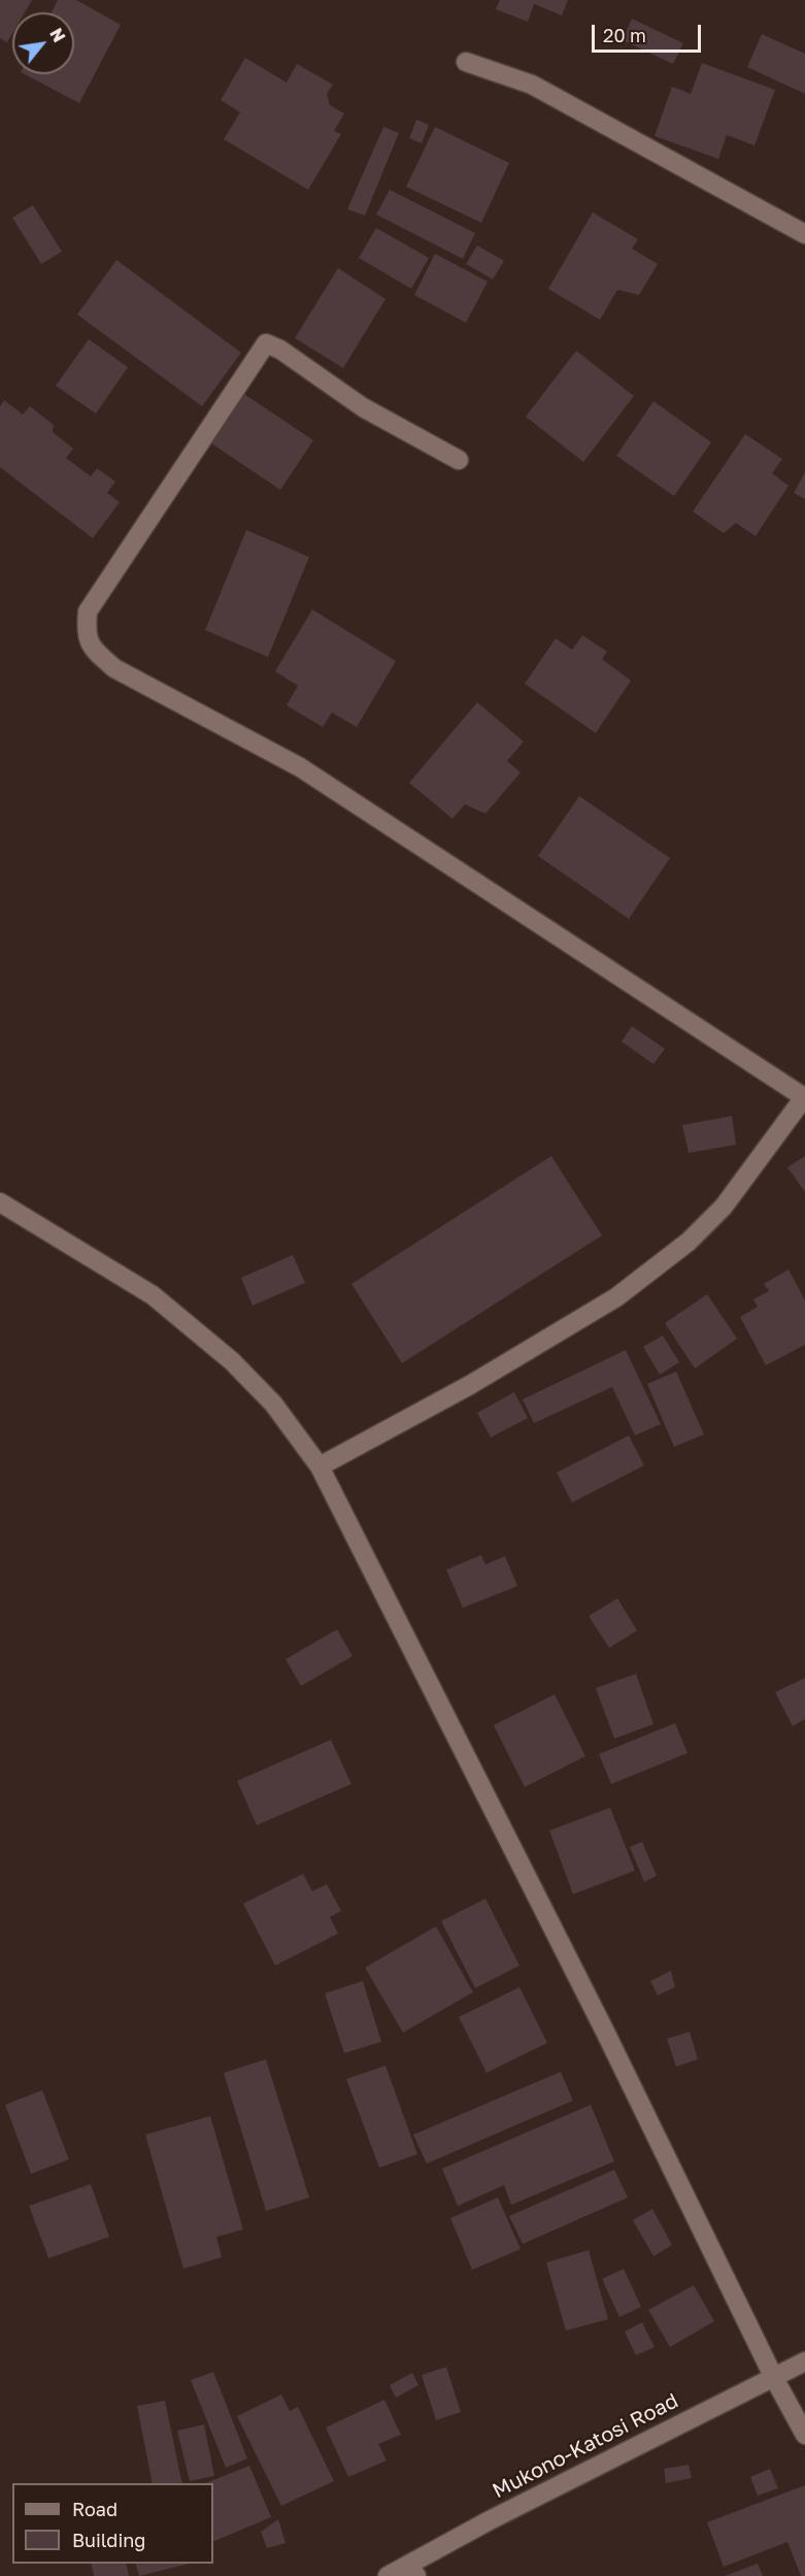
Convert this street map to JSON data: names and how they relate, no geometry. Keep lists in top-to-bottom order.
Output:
{
  "streets": {
    "street": ["Mukono-Katosi Road"]
  },
  "legend": ["Road", "Building"],
  "scale_bar": "20 m",
  "north": "top right"
}
